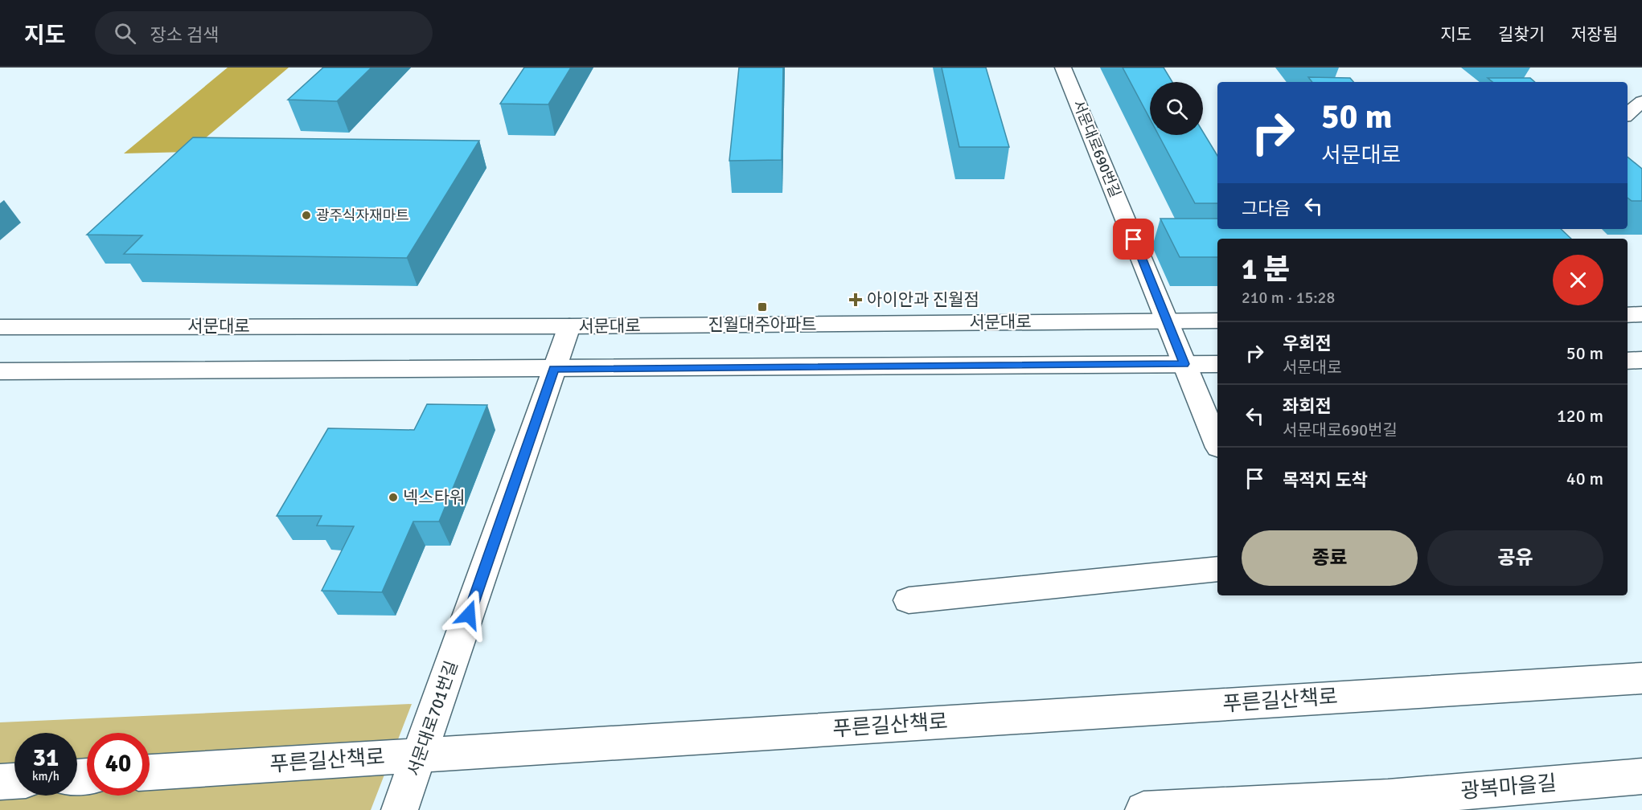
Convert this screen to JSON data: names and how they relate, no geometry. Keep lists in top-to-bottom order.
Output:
{
  "streets": {
    "street": [
      "서문대로690번길",
      "서문대로",
      "푸른길산책로",
      "서문대로701번길",
      "광복마을길"
    ]
  },
  "crossings": [
    ["서문대로690번길", "서문대로"],
    ["서문대로", "서문대로701번길"],
    ["푸른길산책로", "서문대로701번길"]
  ],
  "places": {
    "other": ["광주식자재마트", "넥스타워"],
    "health": ["아이안과 진월점"],
    "transit": ["진월대주아파트"]
  },
  "page": {
    "header": "지도",
    "search": "장소 검색",
    "nav": ["지도", "길찾기", "저장됨"],
    "turn": ["50 m", "서문대로"],
    "then": "그다음",
    "heading": ["1 분", "210 m · 15:28"],
    "list": [
      {
        "name": "우회전",
        "note": "서문대로",
        "value": "50 m"
      },
      {
        "name": "좌회전",
        "note": "서문대로690번길",
        "value": "120 m"
      },
      {
        "name": "목적지 도착",
        "value": "40 m"
      }
    ],
    "buttons": ["종료", "공유"],
    "speed": "31 km/h",
    "limit": "40"
  }
}
